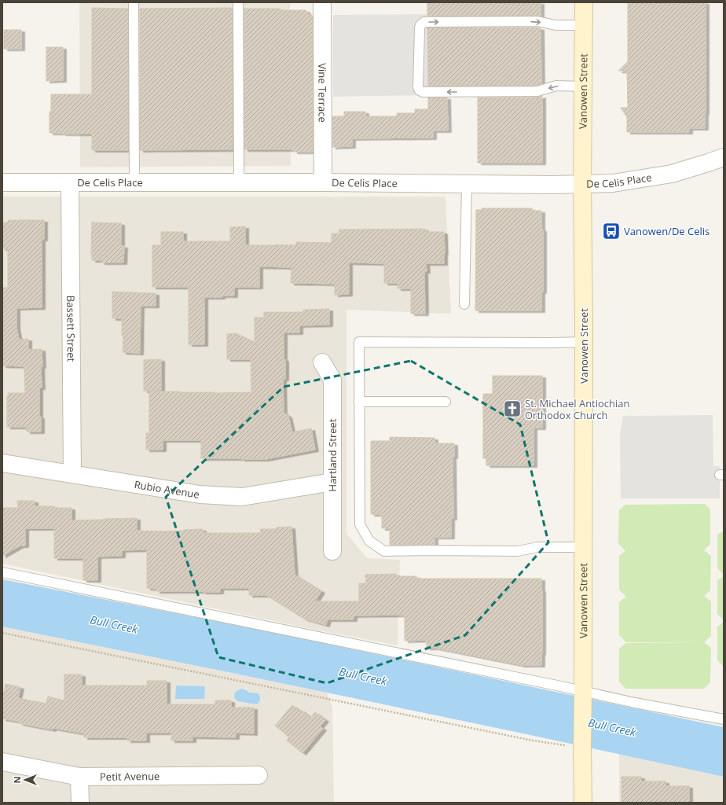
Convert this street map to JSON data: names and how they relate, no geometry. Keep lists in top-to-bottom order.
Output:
{
  "streets": {
    "main road": ["Vanowen Street"],
    "street": [
      "Vine Terrace",
      "De Celis Place",
      "Bassett Street",
      "Hartland Street",
      "Rubio Avenue",
      "Petit Avenue"
    ]
  },
  "crossings": [
    ["Vanowen Street", "De Celis Place"],
    ["Vine Terrace", "De Celis Place"],
    ["De Celis Place", "Bassett Street"],
    ["Bassett Street", "Rubio Avenue"],
    ["Hartland Street", "Rubio Avenue"]
  ],
  "water": ["Bull Creek"],
  "places": {
    "bus stop": ["Vanowen/De Celis"],
    "church": ["St. Michael Antiochian Orthodox Church"]
  },
  "north": "left"
}
